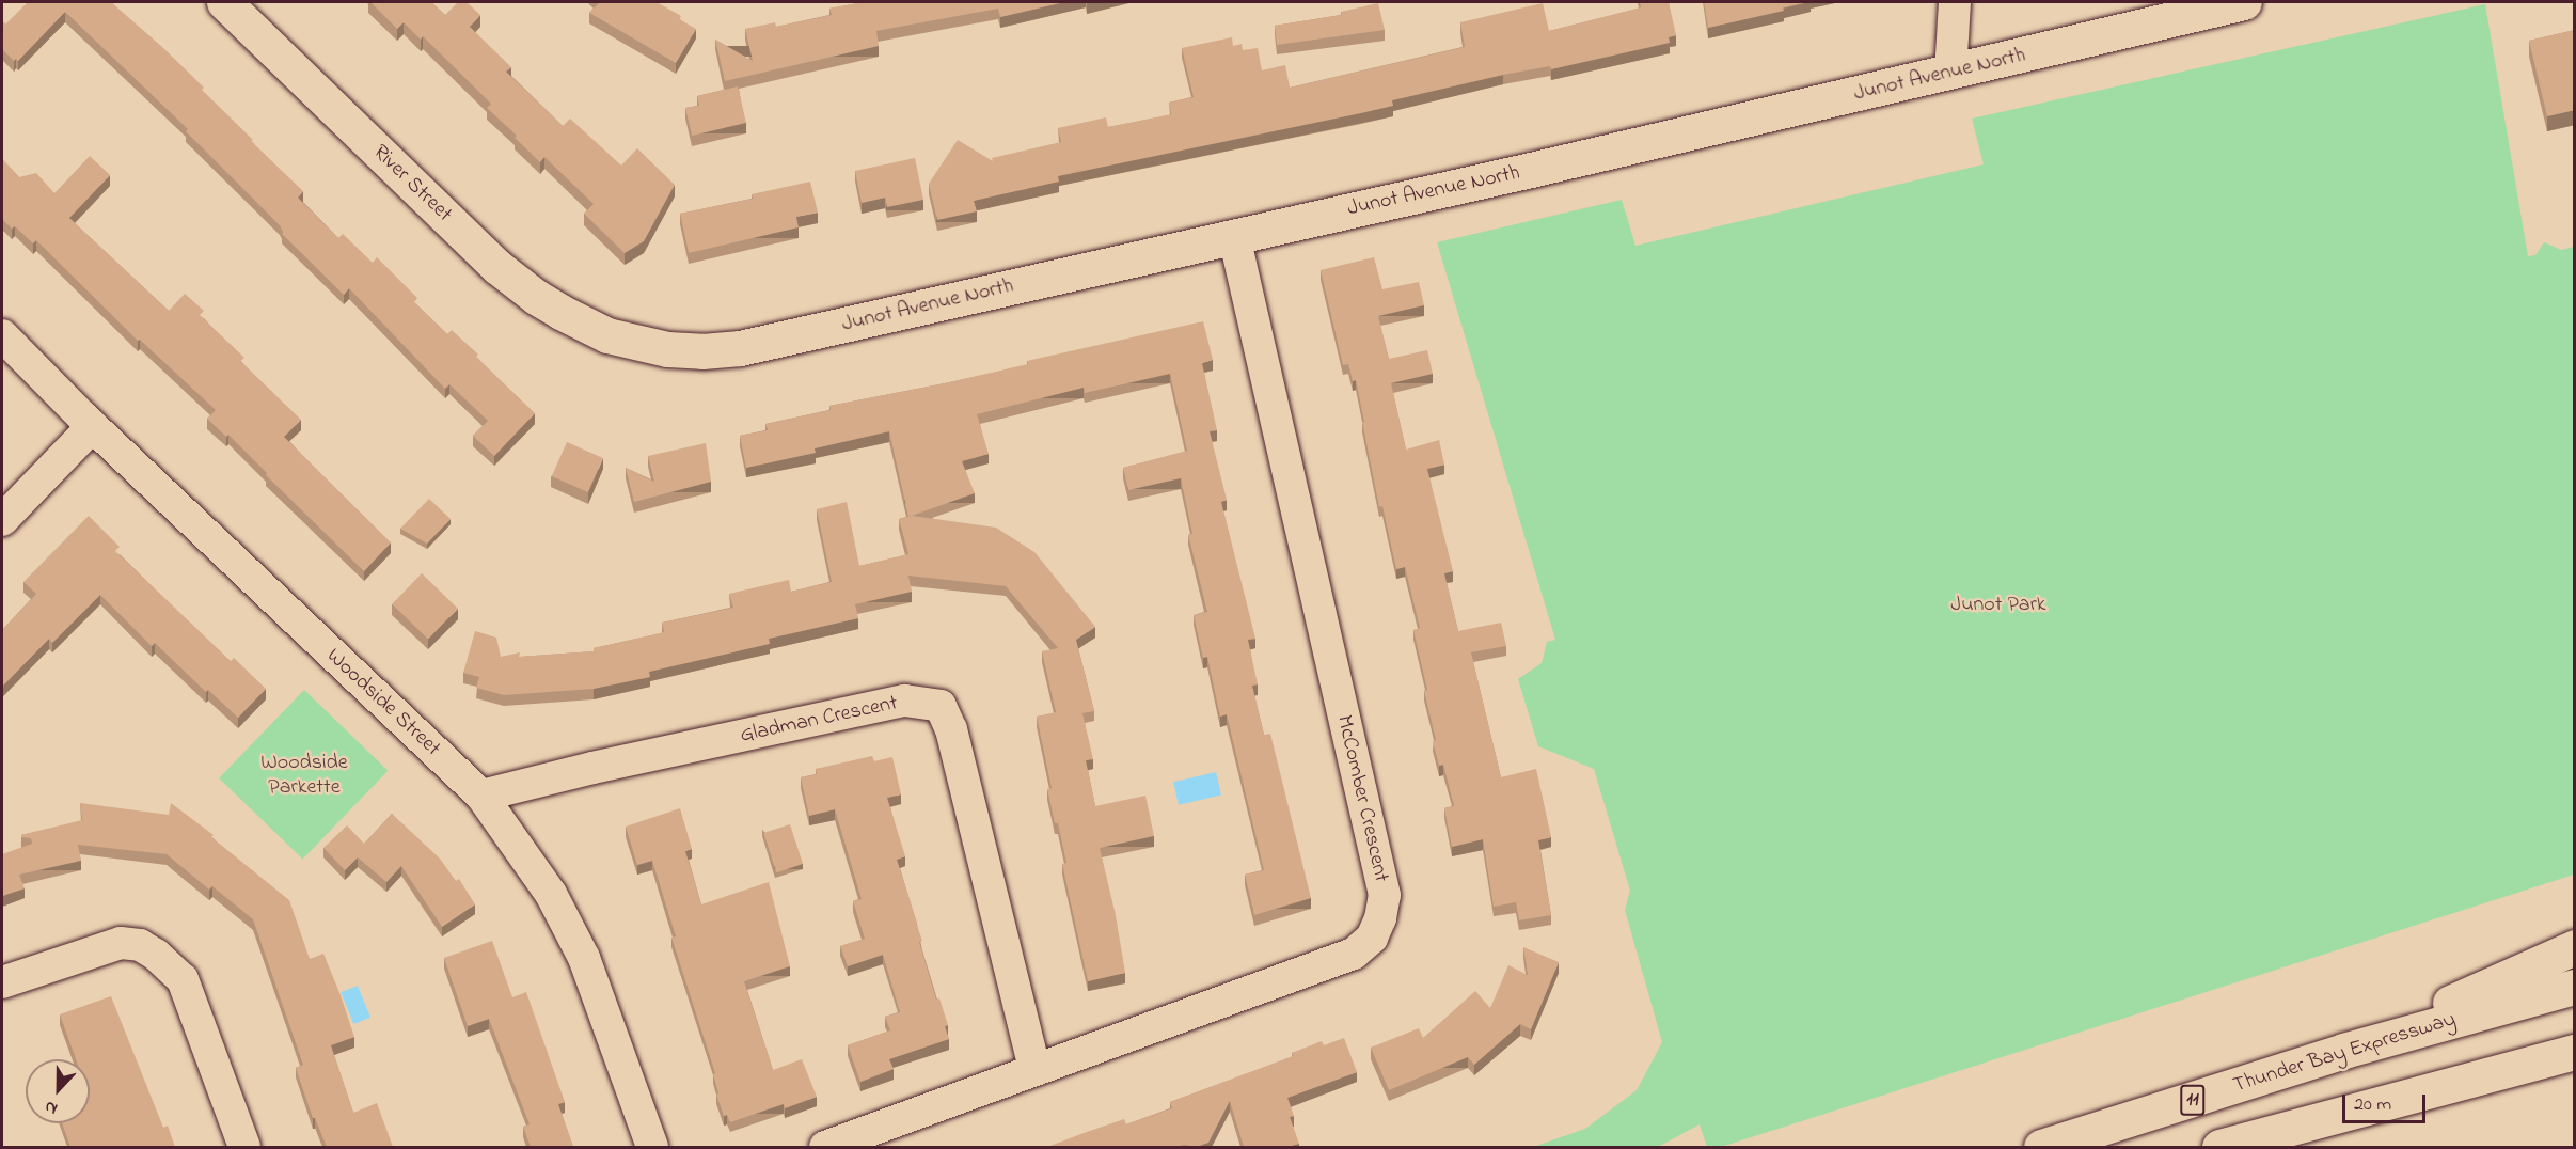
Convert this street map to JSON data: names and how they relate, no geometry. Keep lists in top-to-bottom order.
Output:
{
  "streets": {
    "main road": [
      "Junot Avenue North",
      "River Street",
      "Thunder Bay Expressway",
      "11"
    ],
    "street": ["Woodside Street", "Gladman Crescent", "McComber Crescent"]
  },
  "crossings": [
    ["Junot Avenue North", "River Street"],
    ["Junot Avenue North", "McComber Crescent"],
    ["Woodside Street", "Gladman Crescent"],
    ["Gladman Crescent", "McComber Crescent"]
  ],
  "parks": ["Junot Park", "Woodside Parkette"],
  "scale_bar": "20 m",
  "north": "bottom"
}
